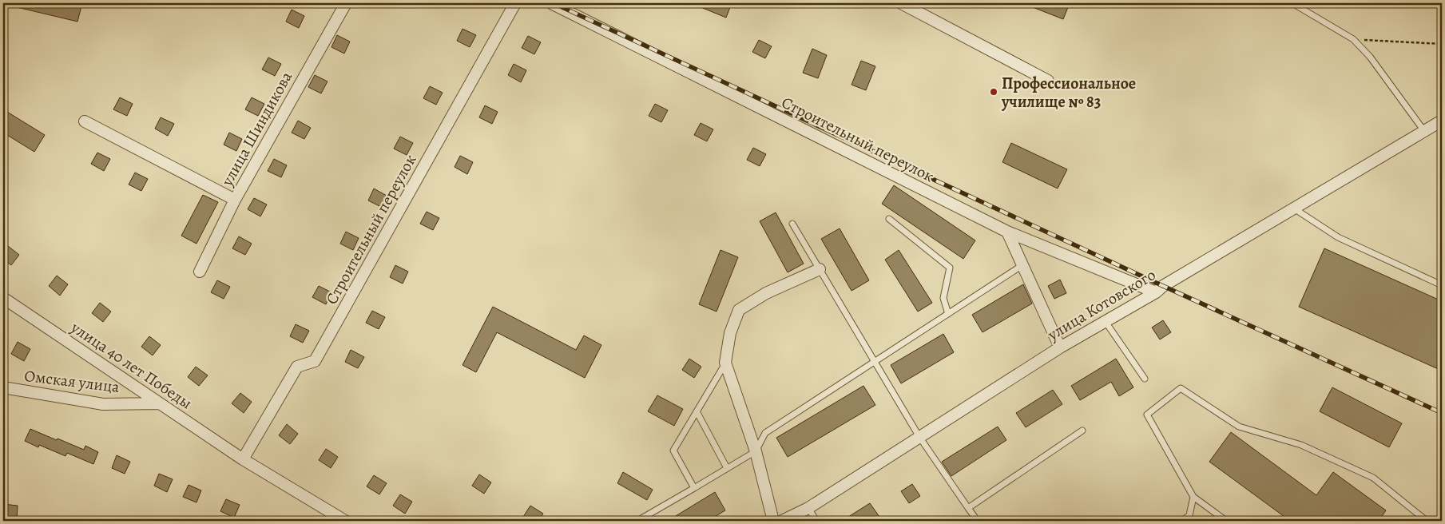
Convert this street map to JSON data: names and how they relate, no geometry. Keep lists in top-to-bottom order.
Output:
{
  "streets": {
    "street": [
      "улица Шиндикова",
      "Строительный переулок",
      "улица Котовского",
      "улица 40 лет Победы",
      "Омская улица"
    ]
  },
  "crossings": [
    ["Строительный переулок", "улица Котовского"],
    ["Строительный переулок", "улица 40 лет Победы"],
    ["улица 40 лет Победы", "Омская улица"]
  ],
  "places": ["Профессиональное училище № 83"]
}
